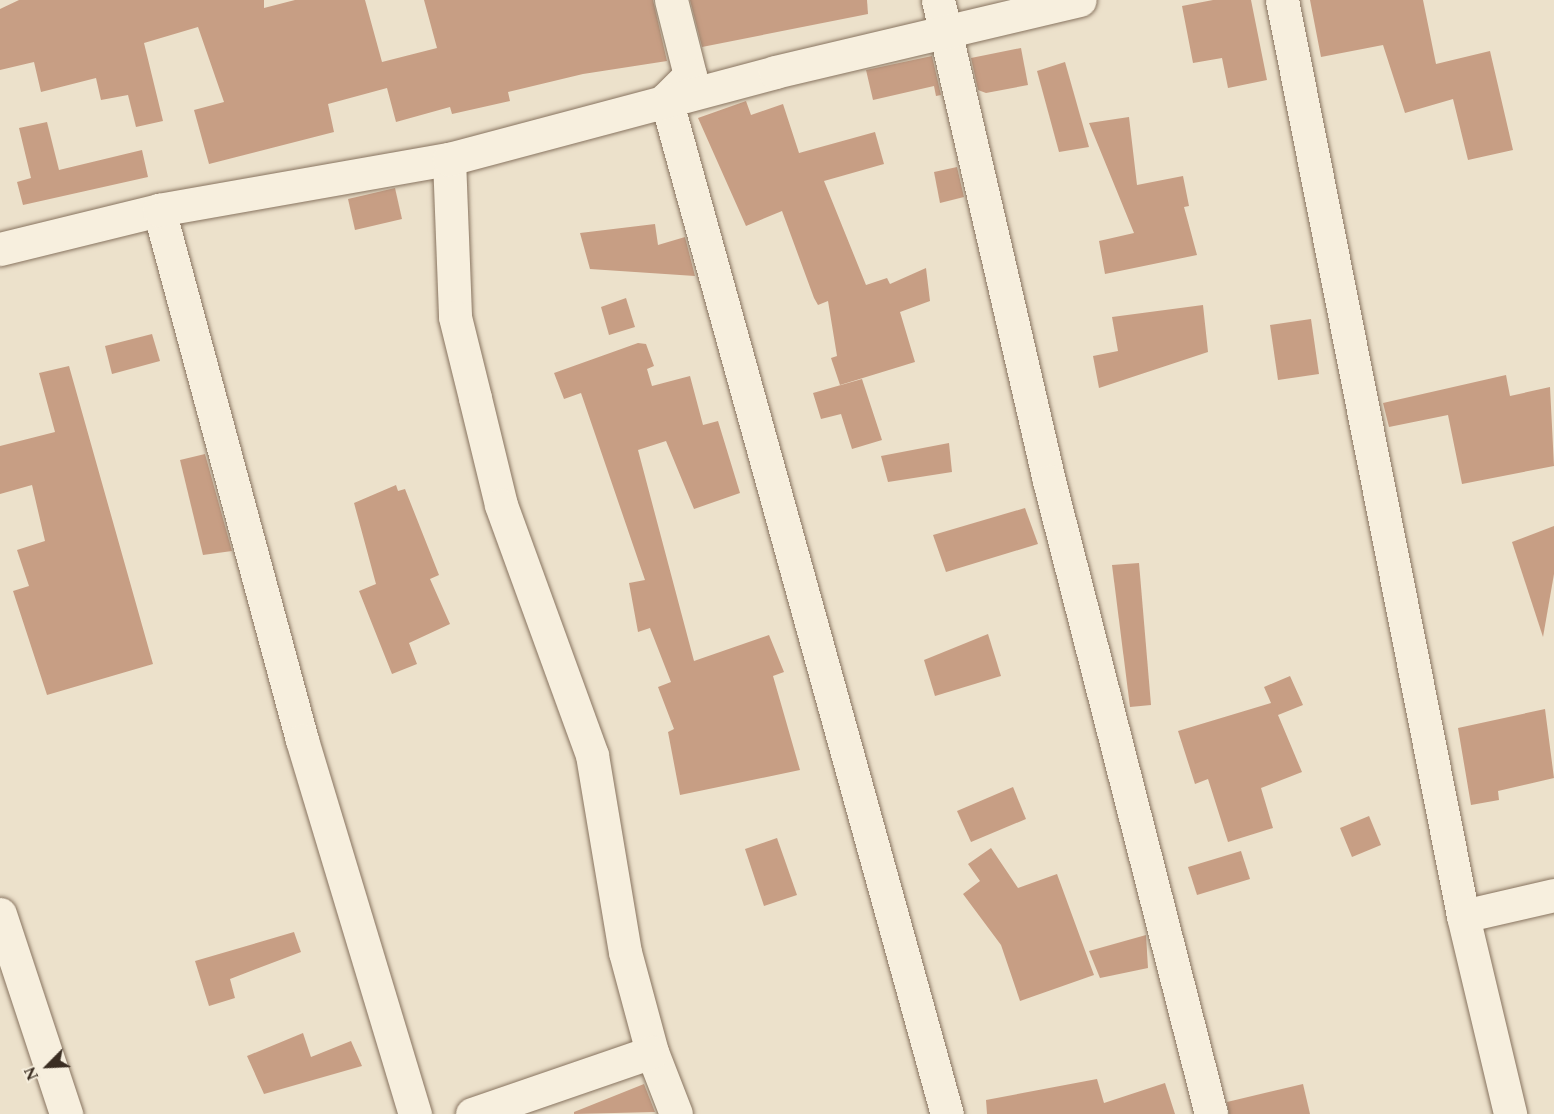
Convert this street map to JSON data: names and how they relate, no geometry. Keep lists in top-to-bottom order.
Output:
{
  "north": "bottom left"
}
